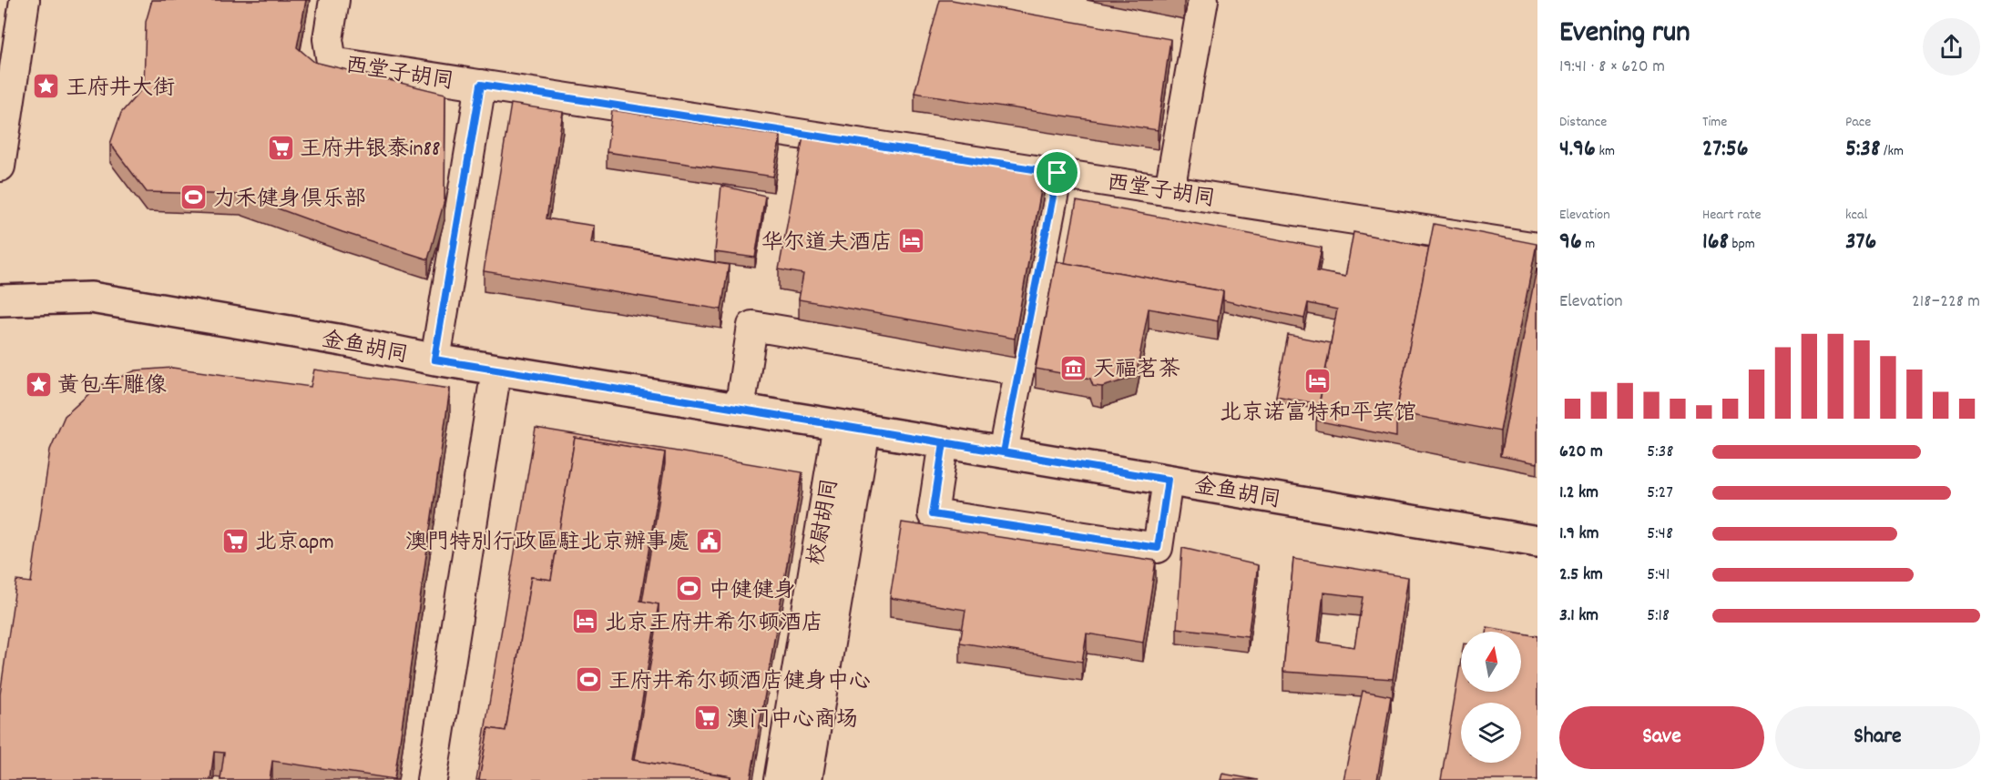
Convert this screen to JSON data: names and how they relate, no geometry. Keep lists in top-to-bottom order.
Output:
{
  "streets": {
    "main road": ["金鱼胡同"],
    "street": ["西堂子胡同", "校尉胡同"]
  },
  "crossings": [
    ["金鱼胡同", "校尉胡同"]
  ],
  "places": {
    "place": ["王府井大街", "黄包车雕像"],
    "supermarket": ["王府井银泰in88", "北京apm", "澳门中心商场"],
    "sports": ["力禾健身俱乐部", "中健健身", "王府井希尔顿酒店健身中心"],
    "hotel": ["华尔道夫酒店", "北京诺富特和平宾馆", "北京王府井希尔顿酒店"],
    "museum": ["天福茗茶"],
    "public building": ["澳門特別行政區駐北京辦事處"]
  },
  "north": "top",
  "page": {
    "heading": ["Evening run", "19:41 · 8 × 620 m"],
    "stats": [
      ["Distance", "4.96 km"],
      ["Time", "27:56"],
      ["Pace", "5:38 /km"],
      ["Elevation", "96 m"],
      ["Heart rate", "168 bpm"],
      ["kcal", "376"]
    ],
    "chart": ["Elevation", "218–228 m"],
    "list": [
      {
        "name": "620 m",
        "note": "5:38"
      },
      {
        "name": "1.2 km",
        "note": "5:27"
      },
      {
        "name": "1.9 km",
        "note": "5:48"
      },
      {
        "name": "2.5 km",
        "note": "5:41"
      },
      {
        "name": "3.1 km",
        "note": "5:18"
      }
    ],
    "buttons": ["Save", "Share"]
  }
}
